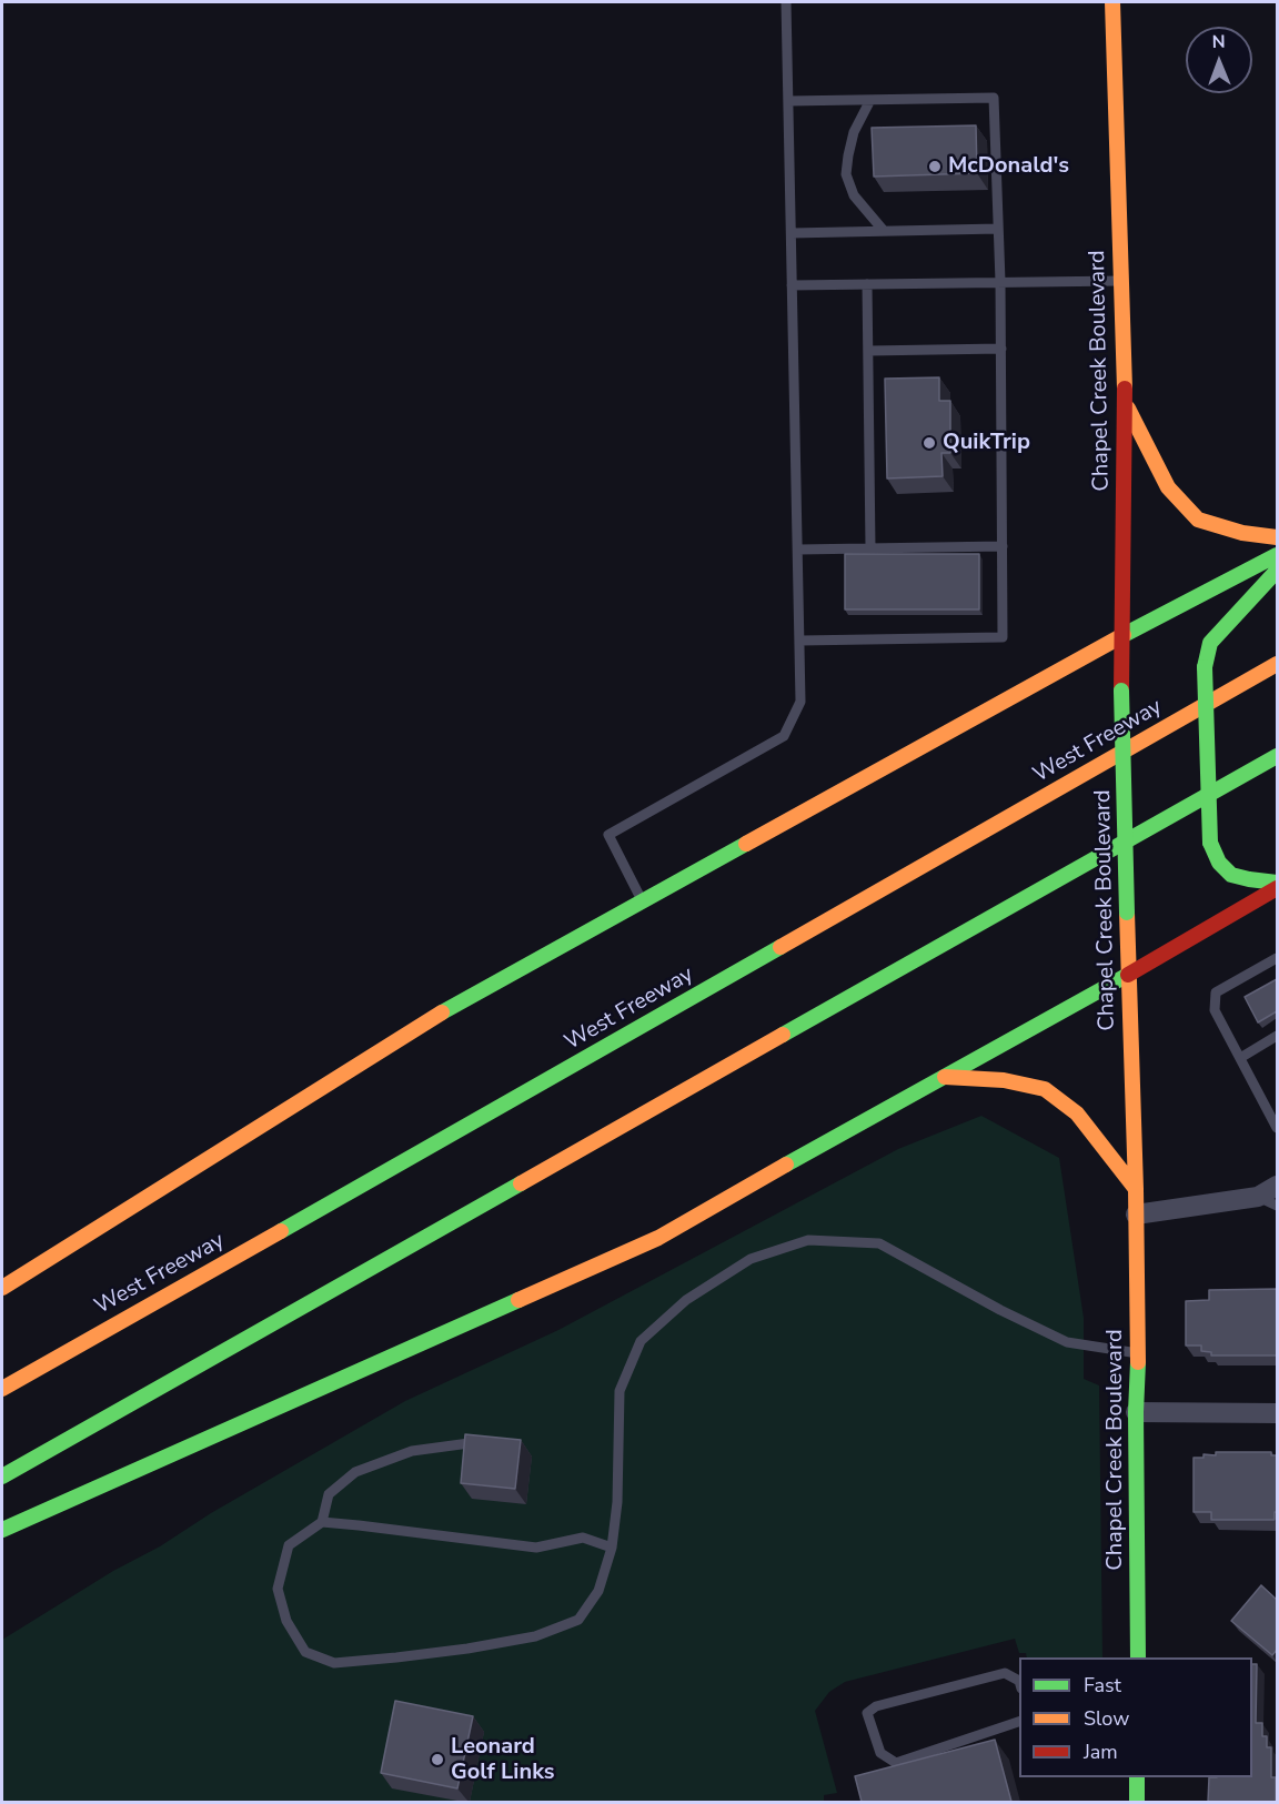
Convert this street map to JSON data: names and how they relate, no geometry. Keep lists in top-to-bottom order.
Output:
{
  "streets": {
    "main road": ["Chapel Creek Boulevard", "West Freeway"]
  },
  "places": ["McDonald's", "QuikTrip", "Leonard Golf Links"],
  "legend": ["Fast", "Slow", "Jam"],
  "north": "top"
}
